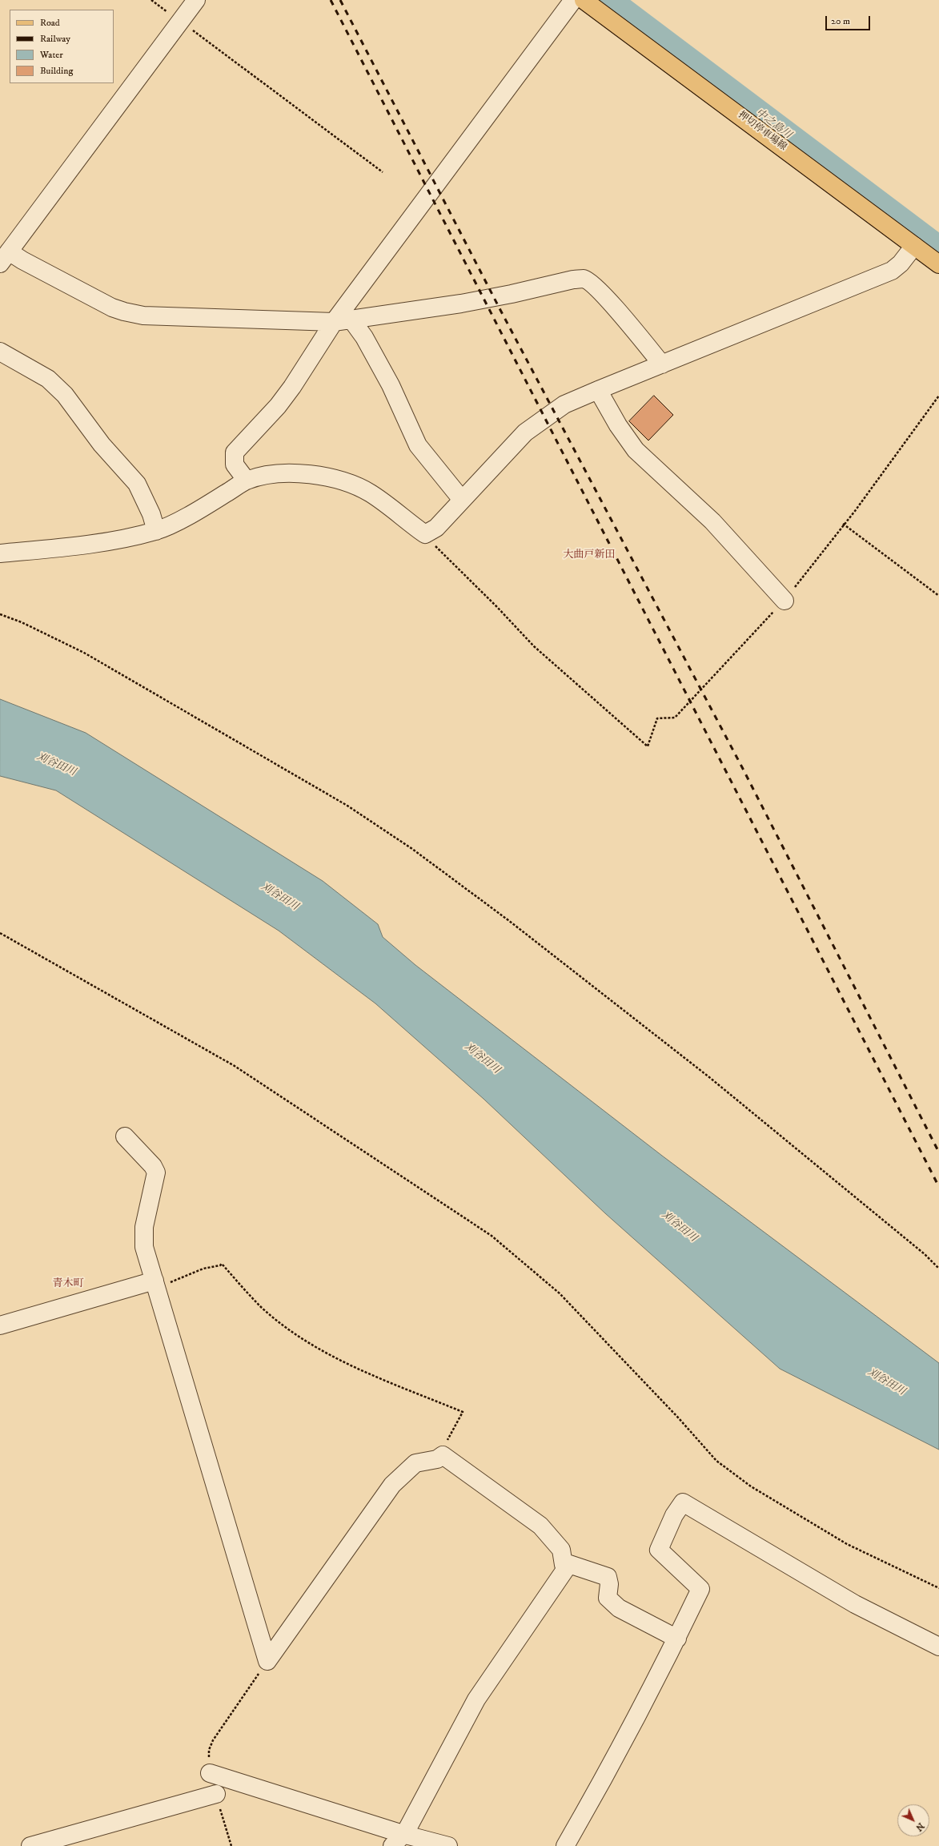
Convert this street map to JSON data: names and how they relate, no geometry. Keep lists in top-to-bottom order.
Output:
{
  "streets": {
    "main road": ["押切停車場線"]
  },
  "districts": ["大曲戸新田", "青木町"],
  "water": ["中之島川", "刈谷田川"],
  "legend": [
    "Road",
    "Railway",
    "Water",
    "Building"
  ],
  "scale_bar": "20 m",
  "north": "bottom right"
}
